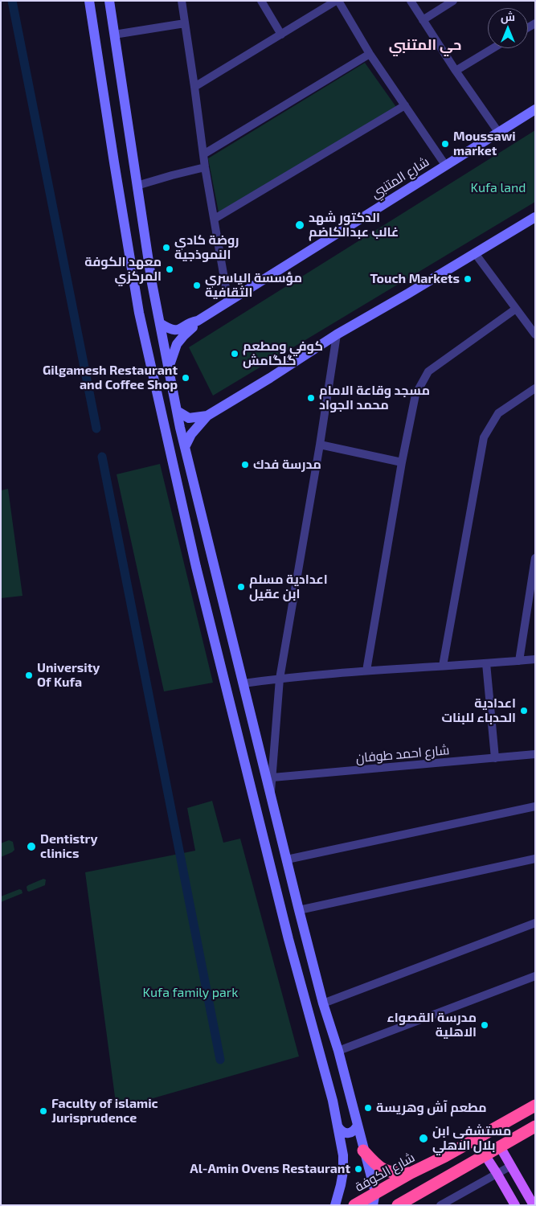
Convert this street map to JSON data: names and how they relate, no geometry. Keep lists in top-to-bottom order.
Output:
{
  "streets": {
    "highway": ["شارع الكوفة"],
    "main road": ["شارع المتنبي"],
    "street": ["شارع احمد طوفان"]
  },
  "districts": ["حي المتنبي"],
  "parks": ["Kufa land", "Kufa family park"],
  "places": [
    "Moussawi market",
    "الدكتور شهد غالب عبدالكاضم",
    "روضة كادي النموذجية",
    "معهد الكوفة المركزي",
    "Touch Markets",
    "مؤسسة الياسري الثقافية",
    "كوفي ومطعم گلگامش",
    "Gilgamesh Restaurant and Coffee Shop",
    "مسجد وقاعة الامام محمد الجواد",
    "مدرسة فدك",
    "اعدادية مسلم ابن عقيل",
    "University Of Kufa",
    "اعدادية الحدباء للبنات",
    "Dentistry clinics",
    "مدرسة القصواء الاهلية",
    "مطعم آش وهريسة",
    "Faculty of islamic Jurisprudence",
    "مستشفى ابن بلال الاهلي",
    "Al-Amin Ovens Restaurant"
  ],
  "north": "top"
}
